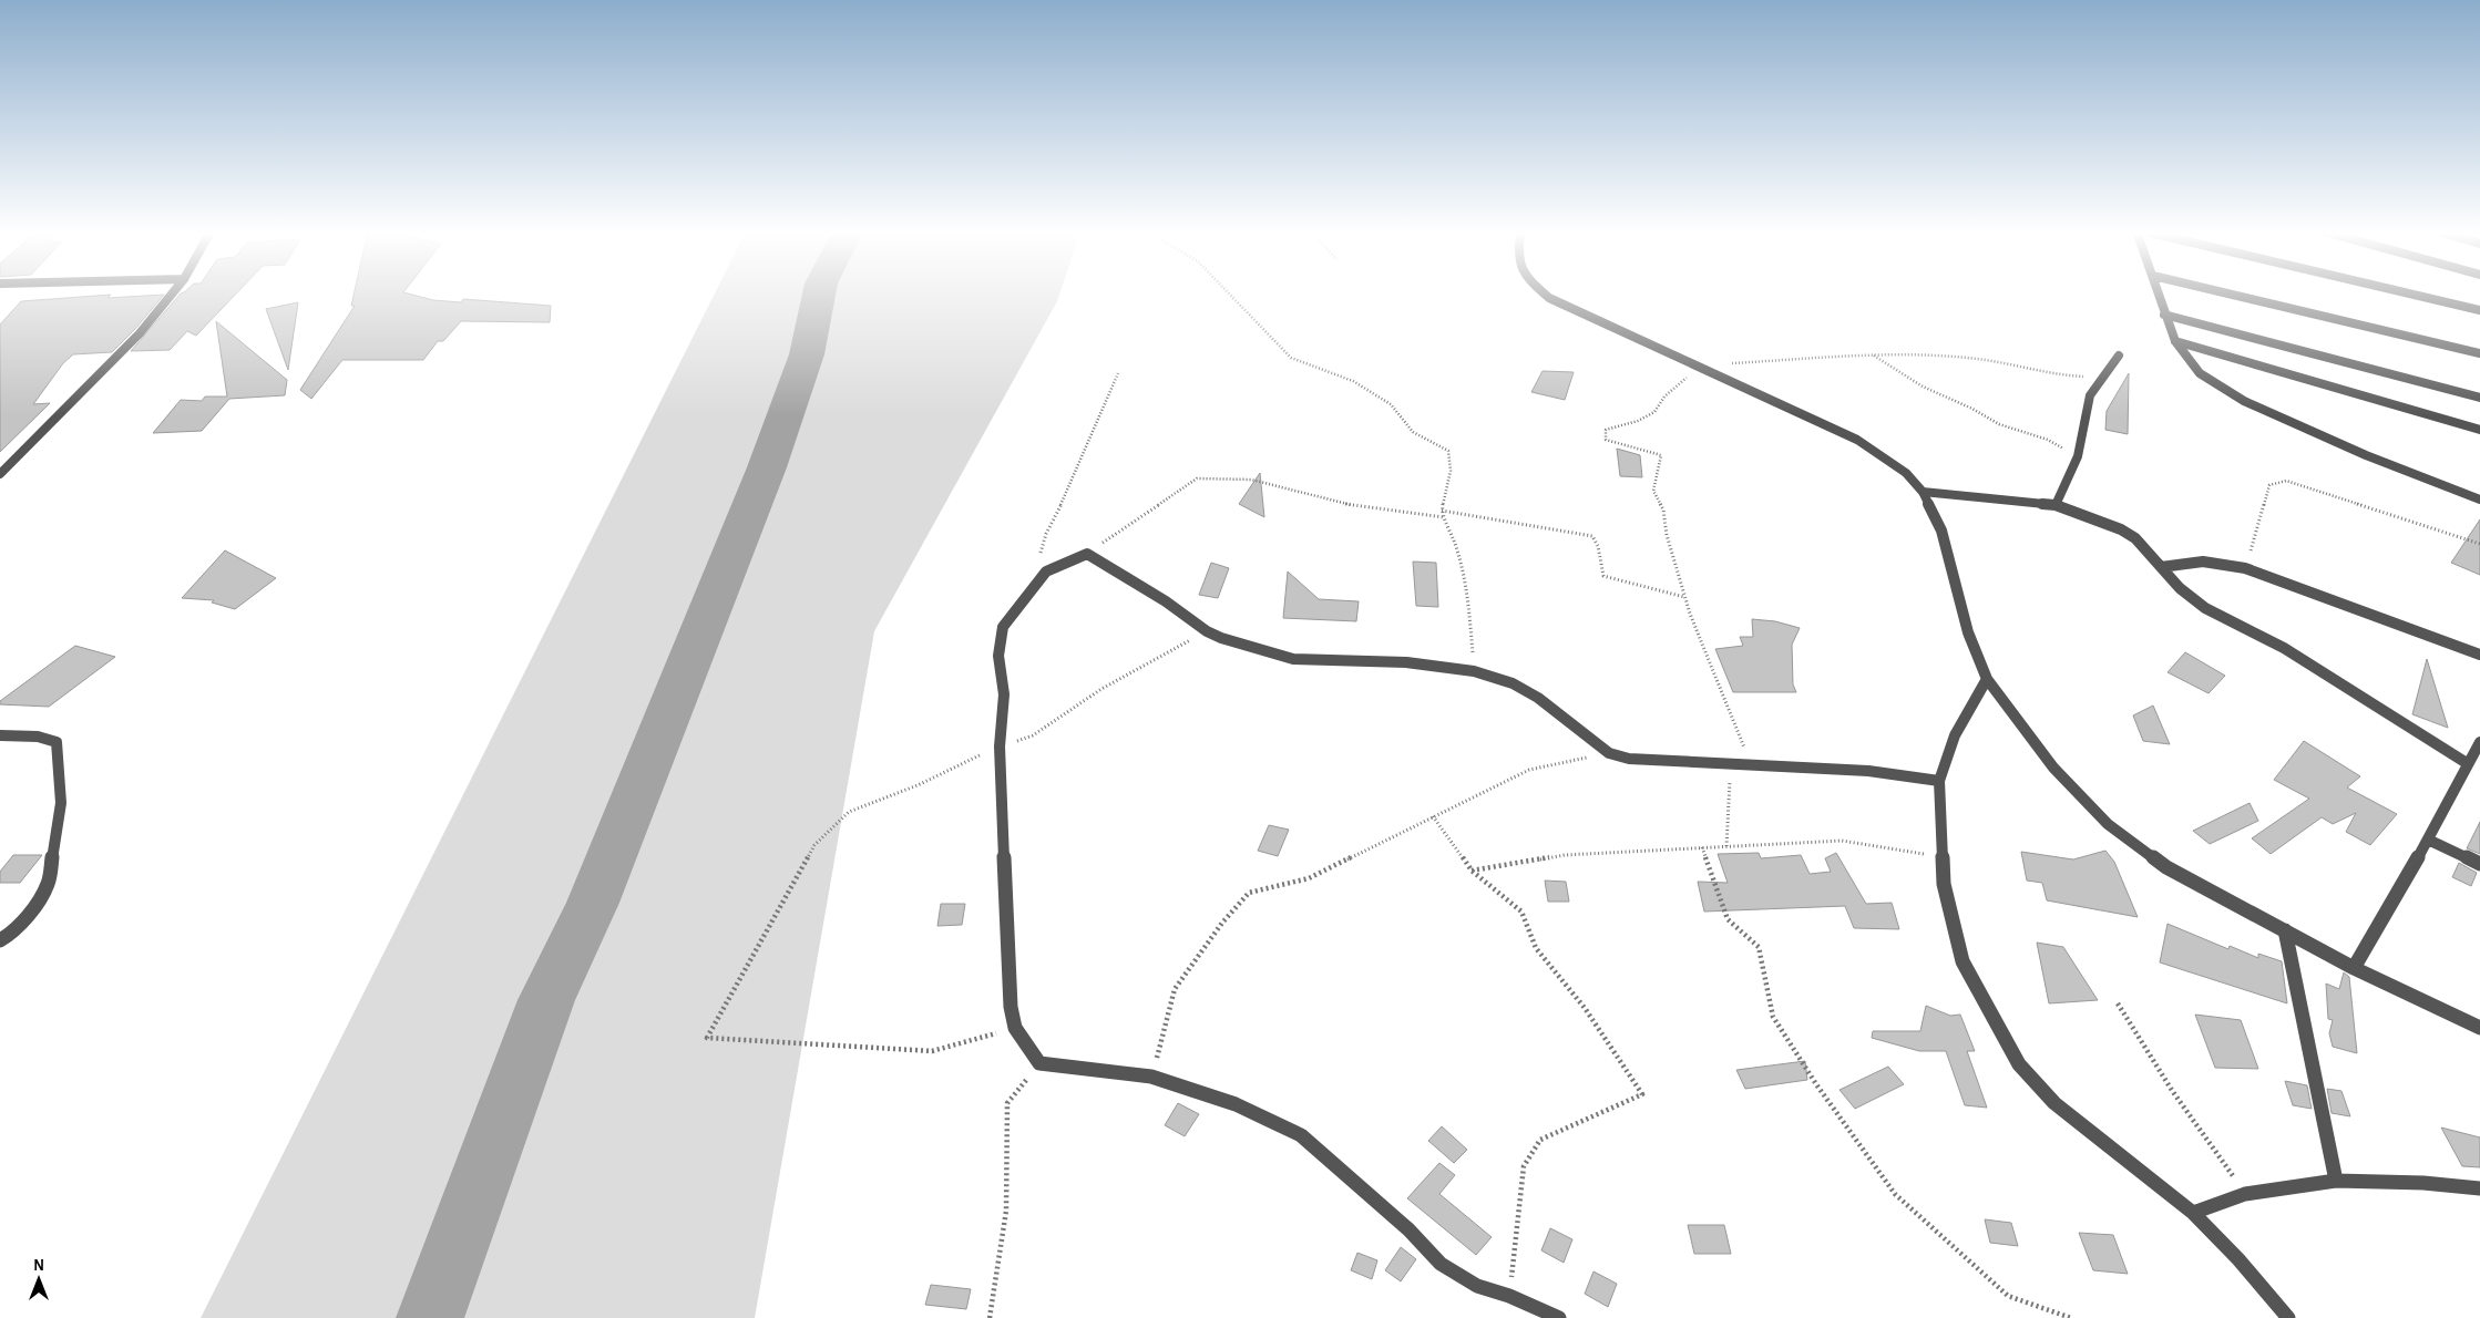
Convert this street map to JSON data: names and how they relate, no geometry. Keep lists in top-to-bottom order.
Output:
{
  "north": "top"
}
